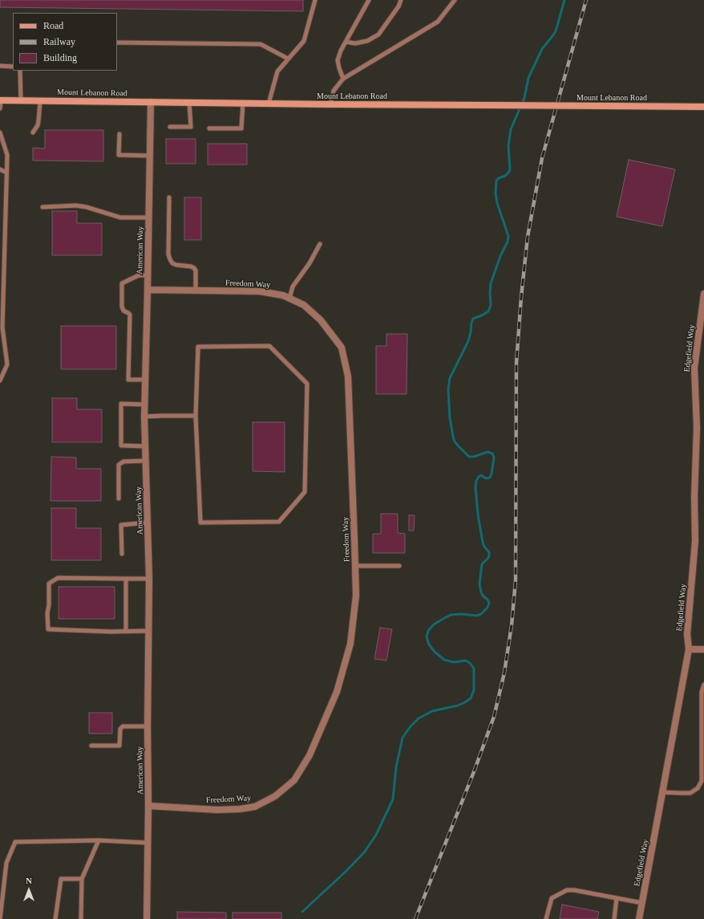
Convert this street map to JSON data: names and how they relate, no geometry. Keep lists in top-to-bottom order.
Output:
{
  "streets": {
    "street": [
      "Mount Lebanon Road",
      "American Way",
      "Freedom Way",
      "Edgefield Way"
    ]
  },
  "crossings": [
    ["Mount Lebanon Road", "American Way"],
    ["American Way", "Freedom Way"]
  ],
  "legend": ["Road", "Railway", "Building"],
  "north": "top"
}
